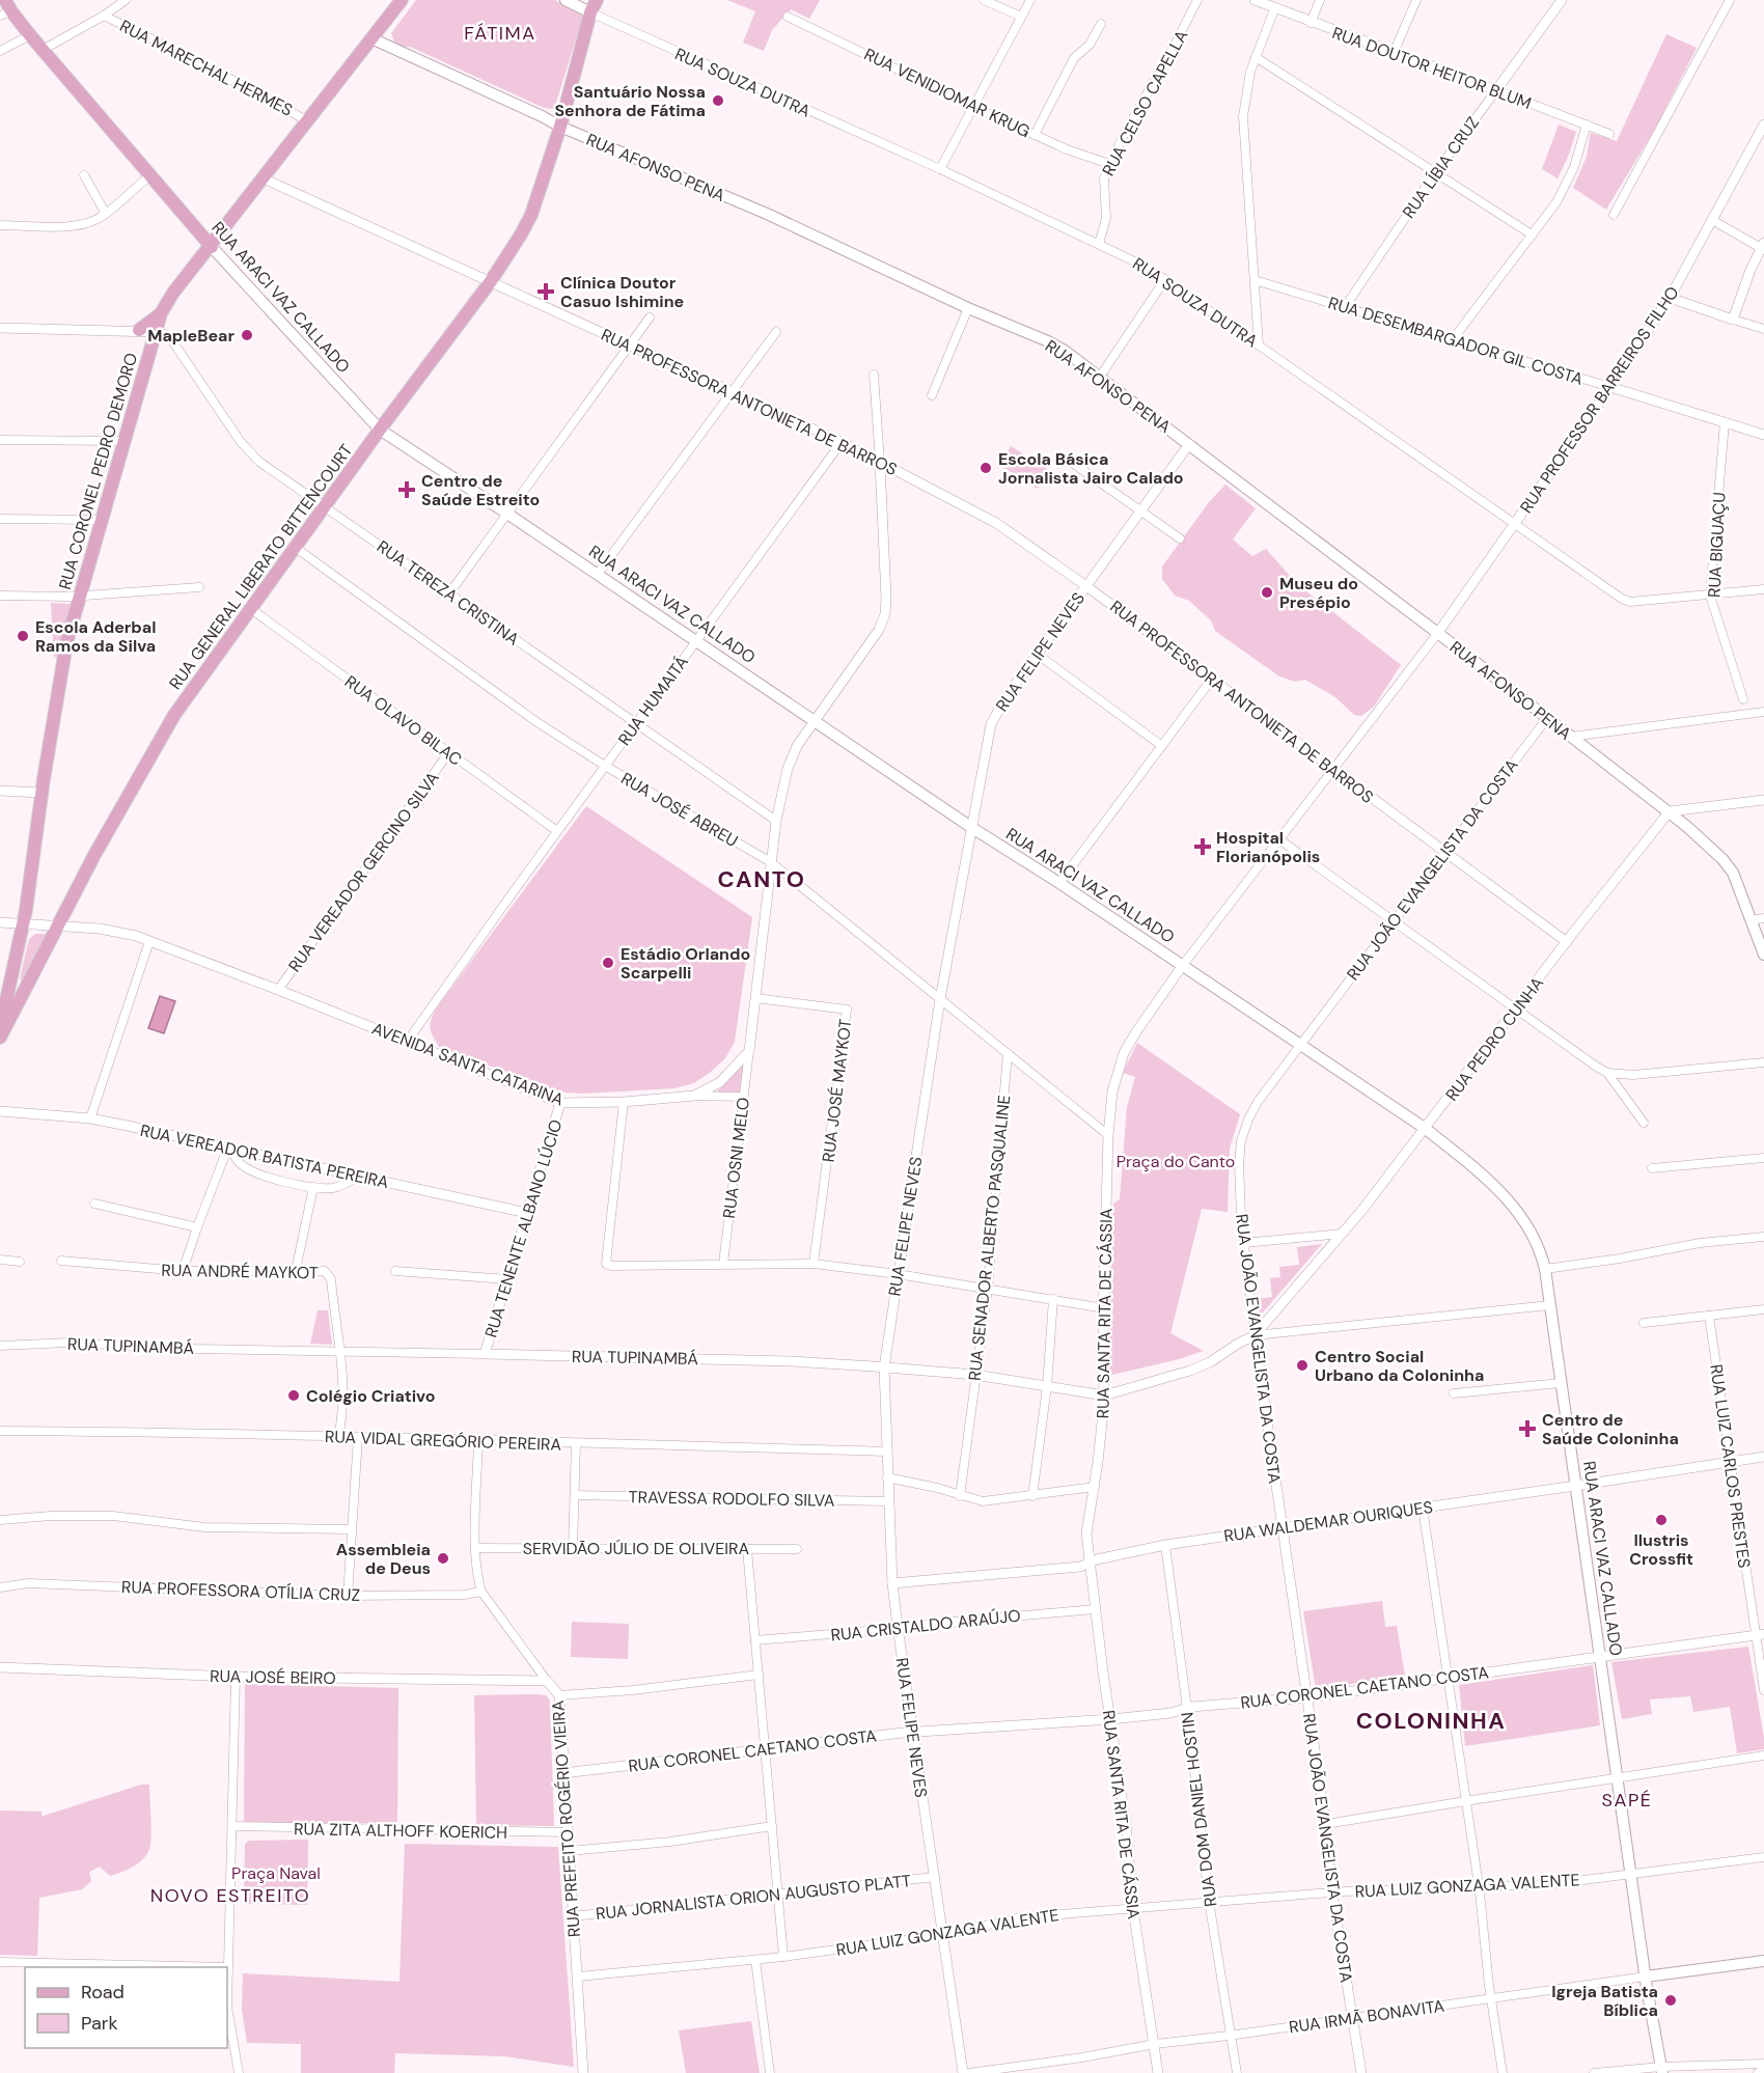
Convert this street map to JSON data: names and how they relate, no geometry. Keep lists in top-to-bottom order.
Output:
{
  "streets": {
    "main road": [
      "RUA SOUZA DUTRA",
      "RUA AFONSO PENA",
      "RUA ARACI VAZ CALLADO",
      "RUA CORONEL PEDRO DEMORO",
      "RUA GENERAL LIBERATO BITTENCOURT",
      "RUA IRMÃ BONAVITA"
    ],
    "street": [
      "RUA MARECHAL HERMES",
      "RUA DOUTOR HEITOR BLUM",
      "RUA VENIDIOMAR KRUG",
      "RUA CELSO CAPELLA",
      "RUA LÍBIA CRUZ",
      "RUA DESEMBARGADOR GIL COSTA",
      "RUA PROFESSOR BARREIROS FILHO",
      "RUA PROFESSORA ANTONIETA DE BARROS",
      "RUA BIGUAÇU",
      "RUA TEREZA CRISTINA",
      "RUA FELIPE NEVES",
      "RUA HUMAITÁ",
      "RUA OLAVO BILAC",
      "RUA JOSÉ ABREU",
      "RUA JOÃO EVANGELISTA DA COSTA",
      "RUA VEREADOR GERCINO SILVA",
      "RUA PEDRO CUNHA",
      "AVENIDA SANTA CATARINA",
      "RUA JOSÉ MAYKOT",
      "RUA VEREADOR BATISTA PEREIRA",
      "RUA OSNI MELO",
      "RUA TENENTE ALBANO LÚCIO",
      "RUA SENADOR ALBERTO PASQUALINE",
      "RUA ANDRÉ MAYKOT",
      "RUA SANTA RITA DE CÁSSIA",
      "RUA TUPINAMBÁ",
      "RUA VIDAL GREGÓRIO PEREIRA",
      "RUA LUIZ CARLOS PRESTES",
      "TRAVESSA RODOLFO SILVA",
      "RUA WALDEMAR OURIQUES",
      "SERVIDÃO JÚLIO DE OLIVEIRA",
      "RUA PROFESSORA OTÍLIA CRUZ",
      "RUA CRISTALDO ARAÚJO",
      "RUA JOSÉ BEIRO",
      "RUA CORONEL CAETANO COSTA",
      "RUA DOM DANIEL HOSTIN",
      "RUA PREFEITO ROGÉRIO VIEIRA",
      "RUA ZITA ALTHOFF KOERICH",
      "RUA LUIZ GONZAGA VALENTE",
      "RUA JORNALISTA ORION AUGUSTO PLATT"
    ]
  },
  "crossings": [
    ["RUA MARECHAL HERMES", "RUA CORONEL PEDRO DEMORO"],
    ["RUA DOUTOR HEITOR BLUM", "RUA LÍBIA CRUZ"],
    ["RUA SOUZA DUTRA", "RUA CELSO CAPELLA"],
    ["RUA SOUZA DUTRA", "RUA PROFESSOR BARREIROS FILHO"],
    ["RUA SOUZA DUTRA", "RUA BIGUAÇU"],
    ["RUA SOUZA DUTRA", "RUA GENERAL LIBERATO BITTENCOURT"],
    ["RUA VENIDIOMAR KRUG", "RUA CELSO CAPELLA"],
    ["RUA AFONSO PENA", "RUA PROFESSOR BARREIROS FILHO"],
    ["RUA AFONSO PENA", "RUA CORONEL PEDRO DEMORO"],
    ["RUA AFONSO PENA", "RUA GENERAL LIBERATO BITTENCOURT"],
    ["RUA AFONSO PENA", "RUA FELIPE NEVES"],
    ["RUA AFONSO PENA", "RUA JOÃO EVANGELISTA DA COSTA"],
    ["RUA AFONSO PENA", "RUA PEDRO CUNHA"],
    ["RUA AFONSO PENA", "RUA SANTA RITA DE CÁSSIA"],
    ["RUA LÍBIA CRUZ", "RUA DESEMBARGADOR GIL COSTA"],
    ["RUA ARACI VAZ CALLADO", "RUA CORONEL PEDRO DEMORO"],
    ["RUA ARACI VAZ CALLADO", "RUA GENERAL LIBERATO BITTENCOURT"],
    ["RUA ARACI VAZ CALLADO", "RUA FELIPE NEVES"],
    ["RUA ARACI VAZ CALLADO", "RUA HUMAITÁ"],
    ["RUA ARACI VAZ CALLADO", "RUA JOÃO EVANGELISTA DA COSTA"],
    ["RUA ARACI VAZ CALLADO", "RUA PEDRO CUNHA"],
    ["RUA ARACI VAZ CALLADO", "RUA SANTA RITA DE CÁSSIA"],
    ["RUA ARACI VAZ CALLADO", "RUA WALDEMAR OURIQUES"],
    ["RUA ARACI VAZ CALLADO", "RUA CORONEL CAETANO COSTA"],
    ["RUA ARACI VAZ CALLADO", "RUA LUIZ GONZAGA VALENTE"],
    ["RUA ARACI VAZ CALLADO", "RUA IRMÃ BONAVITA"],
    ["RUA DESEMBARGADOR GIL COSTA", "RUA PROFESSOR BARREIROS FILHO"],
    ["RUA DESEMBARGADOR GIL COSTA", "RUA BIGUAÇU"],
    ["RUA PROFESSOR BARREIROS FILHO", "RUA SANTA RITA DE CÁSSIA"],
    ["RUA PROFESSORA ANTONIETA DE BARROS", "RUA CORONEL PEDRO DEMORO"],
    ["RUA PROFESSORA ANTONIETA DE BARROS", "RUA GENERAL LIBERATO BITTENCOURT"],
    ["RUA PROFESSORA ANTONIETA DE BARROS", "RUA FELIPE NEVES"],
    ["RUA PROFESSORA ANTONIETA DE BARROS", "RUA HUMAITÁ"],
    ["RUA PROFESSORA ANTONIETA DE BARROS", "RUA JOÃO EVANGELISTA DA COSTA"],
    ["RUA PROFESSORA ANTONIETA DE BARROS", "RUA PEDRO CUNHA"],
    ["RUA PROFESSORA ANTONIETA DE BARROS", "RUA SANTA RITA DE CÁSSIA"],
    ["RUA CORONEL PEDRO DEMORO", "RUA TEREZA CRISTINA"],
    ["RUA CORONEL PEDRO DEMORO", "AVENIDA SANTA CATARINA"],
    ["RUA GENERAL LIBERATO BITTENCOURT", "RUA TEREZA CRISTINA"],
    ["RUA GENERAL LIBERATO BITTENCOURT", "RUA OLAVO BILAC"],
    ["RUA GENERAL LIBERATO BITTENCOURT", "RUA JOSÉ ABREU"],
    ["RUA GENERAL LIBERATO BITTENCOURT", "AVENIDA SANTA CATARINA"],
    ["RUA TEREZA CRISTINA", "RUA HUMAITÁ"],
    ["RUA FELIPE NEVES", "RUA JOSÉ ABREU"],
    ["RUA FELIPE NEVES", "RUA TUPINAMBÁ"],
    ["RUA FELIPE NEVES", "RUA VIDAL GREGÓRIO PEREIRA"],
    ["RUA FELIPE NEVES", "TRAVESSA RODOLFO SILVA"],
    ["RUA FELIPE NEVES", "RUA WALDEMAR OURIQUES"],
    ["RUA FELIPE NEVES", "RUA CRISTALDO ARAÚJO"],
    ["RUA FELIPE NEVES", "RUA CORONEL CAETANO COSTA"],
    ["RUA FELIPE NEVES", "RUA LUIZ GONZAGA VALENTE"],
    ["RUA FELIPE NEVES", "RUA JORNALISTA ORION AUGUSTO PLATT"],
    ["RUA HUMAITÁ", "RUA OLAVO BILAC"],
    ["RUA HUMAITÁ", "RUA JOSÉ ABREU"],
    ["RUA HUMAITÁ", "AVENIDA SANTA CATARINA"],
    ["RUA OLAVO BILAC", "RUA VEREADOR GERCINO SILVA"],
    ["RUA JOSÉ ABREU", "RUA SENADOR ALBERTO PASQUALINE"],
    ["RUA JOSÉ ABREU", "RUA SANTA RITA DE CÁSSIA"],
    ["RUA JOÃO EVANGELISTA DA COSTA", "RUA PEDRO CUNHA"],
    ["RUA JOÃO EVANGELISTA DA COSTA", "RUA TUPINAMBÁ"],
    ["RUA JOÃO EVANGELISTA DA COSTA", "RUA WALDEMAR OURIQUES"],
    ["RUA JOÃO EVANGELISTA DA COSTA", "RUA CORONEL CAETANO COSTA"],
    ["RUA JOÃO EVANGELISTA DA COSTA", "RUA LUIZ GONZAGA VALENTE"],
    ["RUA JOÃO EVANGELISTA DA COSTA", "RUA IRMÃ BONAVITA"],
    ["RUA VEREADOR GERCINO SILVA", "AVENIDA SANTA CATARINA"],
    ["RUA PEDRO CUNHA", "RUA TUPINAMBÁ"],
    ["AVENIDA SANTA CATARINA", "RUA OSNI MELO"],
    ["AVENIDA SANTA CATARINA", "RUA TENENTE ALBANO LÚCIO"],
    ["RUA VEREADOR BATISTA PEREIRA", "RUA TENENTE ALBANO LÚCIO"],
    ["RUA TENENTE ALBANO LÚCIO", "RUA TUPINAMBÁ"],
    ["RUA SENADOR ALBERTO PASQUALINE", "RUA TUPINAMBÁ"],
    ["RUA ANDRÉ MAYKOT", "RUA TUPINAMBÁ"],
    ["RUA ANDRÉ MAYKOT", "RUA VIDAL GREGÓRIO PEREIRA"],
    ["RUA SANTA RITA DE CÁSSIA", "RUA TUPINAMBÁ"],
    ["RUA SANTA RITA DE CÁSSIA", "RUA WALDEMAR OURIQUES"],
    ["RUA SANTA RITA DE CÁSSIA", "RUA CRISTALDO ARAÚJO"],
    ["RUA SANTA RITA DE CÁSSIA", "RUA CORONEL CAETANO COSTA"],
    ["RUA SANTA RITA DE CÁSSIA", "RUA LUIZ GONZAGA VALENTE"],
    ["RUA SANTA RITA DE CÁSSIA", "RUA IRMÃ BONAVITA"],
    ["RUA VIDAL GREGÓRIO PEREIRA", "RUA PREFEITO ROGÉRIO VIEIRA"],
    ["RUA LUIZ CARLOS PRESTES", "RUA WALDEMAR OURIQUES"],
    ["RUA LUIZ CARLOS PRESTES", "RUA CORONEL CAETANO COSTA"],
    ["RUA WALDEMAR OURIQUES", "RUA DOM DANIEL HOSTIN"],
    ["SERVIDÃO JÚLIO DE OLIVEIRA", "RUA PREFEITO ROGÉRIO VIEIRA"],
    ["RUA PROFESSORA OTÍLIA CRUZ", "RUA PREFEITO ROGÉRIO VIEIRA"],
    ["RUA JOSÉ BEIRO", "RUA PREFEITO ROGÉRIO VIEIRA"],
    ["RUA CORONEL CAETANO COSTA", "RUA DOM DANIEL HOSTIN"],
    ["RUA CORONEL CAETANO COSTA", "RUA PREFEITO ROGÉRIO VIEIRA"],
    ["RUA DOM DANIEL HOSTIN", "RUA LUIZ GONZAGA VALENTE"],
    ["RUA DOM DANIEL HOSTIN", "RUA IRMÃ BONAVITA"],
    ["RUA PREFEITO ROGÉRIO VIEIRA", "RUA ZITA ALTHOFF KOERICH"],
    ["RUA PREFEITO ROGÉRIO VIEIRA", "RUA LUIZ GONZAGA VALENTE"],
    ["RUA PREFEITO ROGÉRIO VIEIRA", "RUA JORNALISTA ORION AUGUSTO PLATT"]
  ],
  "districts": [
    "FÁTIMA",
    "CANTO",
    "COLONINHA",
    "SAPÉ",
    "NOVO ESTREITO"
  ],
  "parks": ["Praça do Canto", "Praça Naval"],
  "places": {
    "other": [
      "Santuário Nossa Senhora de Fátima",
      "MapleBear",
      "Escola Básica Jornalista Jairo Calado",
      "Museu do Presépio",
      "Escola Aderbal Ramos da Silva",
      "Estádio Orlando Scarpelli",
      "Centro Social Urbano da Coloninha",
      "Colégio Criativo",
      "Ilustris Crossfit",
      "Assembleia de Deus",
      "Igreja Batista Bíblica"
    ],
    "health": [
      "Clínica Doutor Casuo Ishimine",
      "Centro de Saúde Estreito",
      "Hospital Florianópolis",
      "Centro de Saúde Coloninha"
    ]
  },
  "legend": ["Road", "Park"]
}
